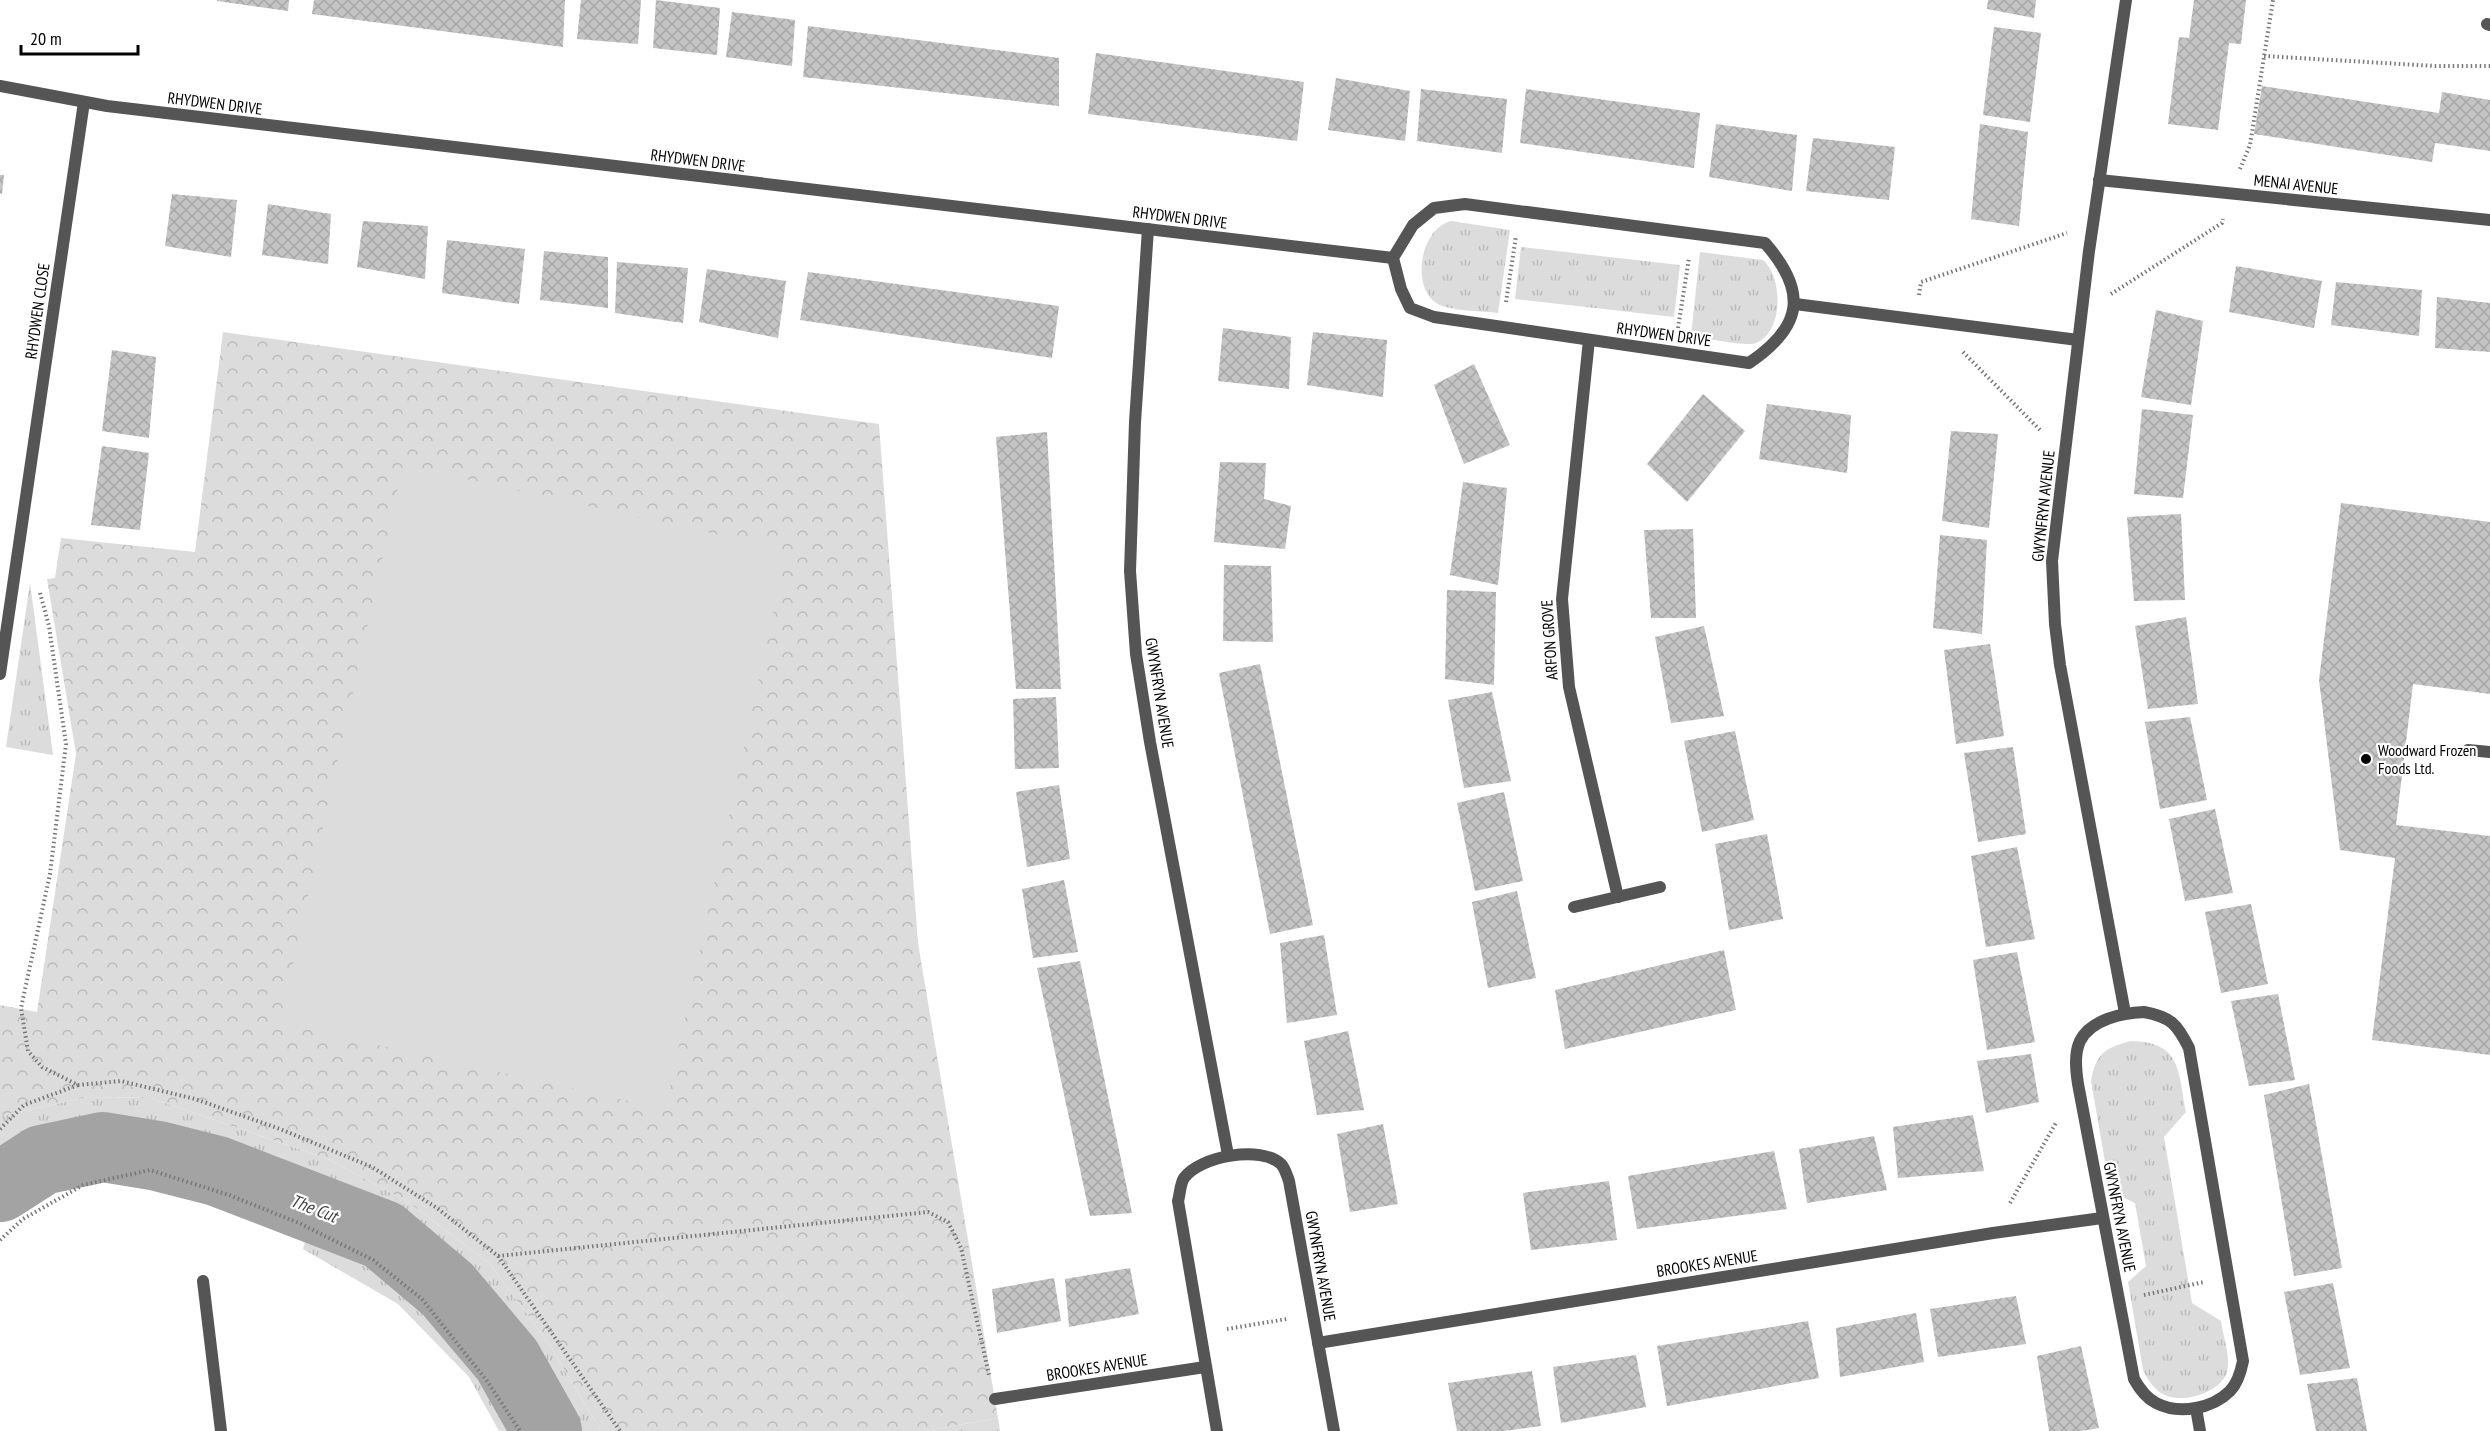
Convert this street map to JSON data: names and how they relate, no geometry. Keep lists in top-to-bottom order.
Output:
{
  "streets": {
    "street": [
      "RHYDWEN DRIVE",
      "MENAI AVENUE",
      "RHYDWEN CLOSE",
      "GWYNFRYN AVENUE",
      "ARFON GROVE",
      "BROOKES AVENUE"
    ]
  },
  "crossings": [
    ["RHYDWEN DRIVE", "RHYDWEN CLOSE"],
    ["RHYDWEN DRIVE", "GWYNFRYN AVENUE"],
    ["RHYDWEN DRIVE", "ARFON GROVE"],
    ["MENAI AVENUE", "GWYNFRYN AVENUE"],
    ["GWYNFRYN AVENUE", "BROOKES AVENUE"]
  ],
  "water": ["The Cut"],
  "places": ["Woodward Frozen Foods Ltd."],
  "scale_bar": "20 m"
}
